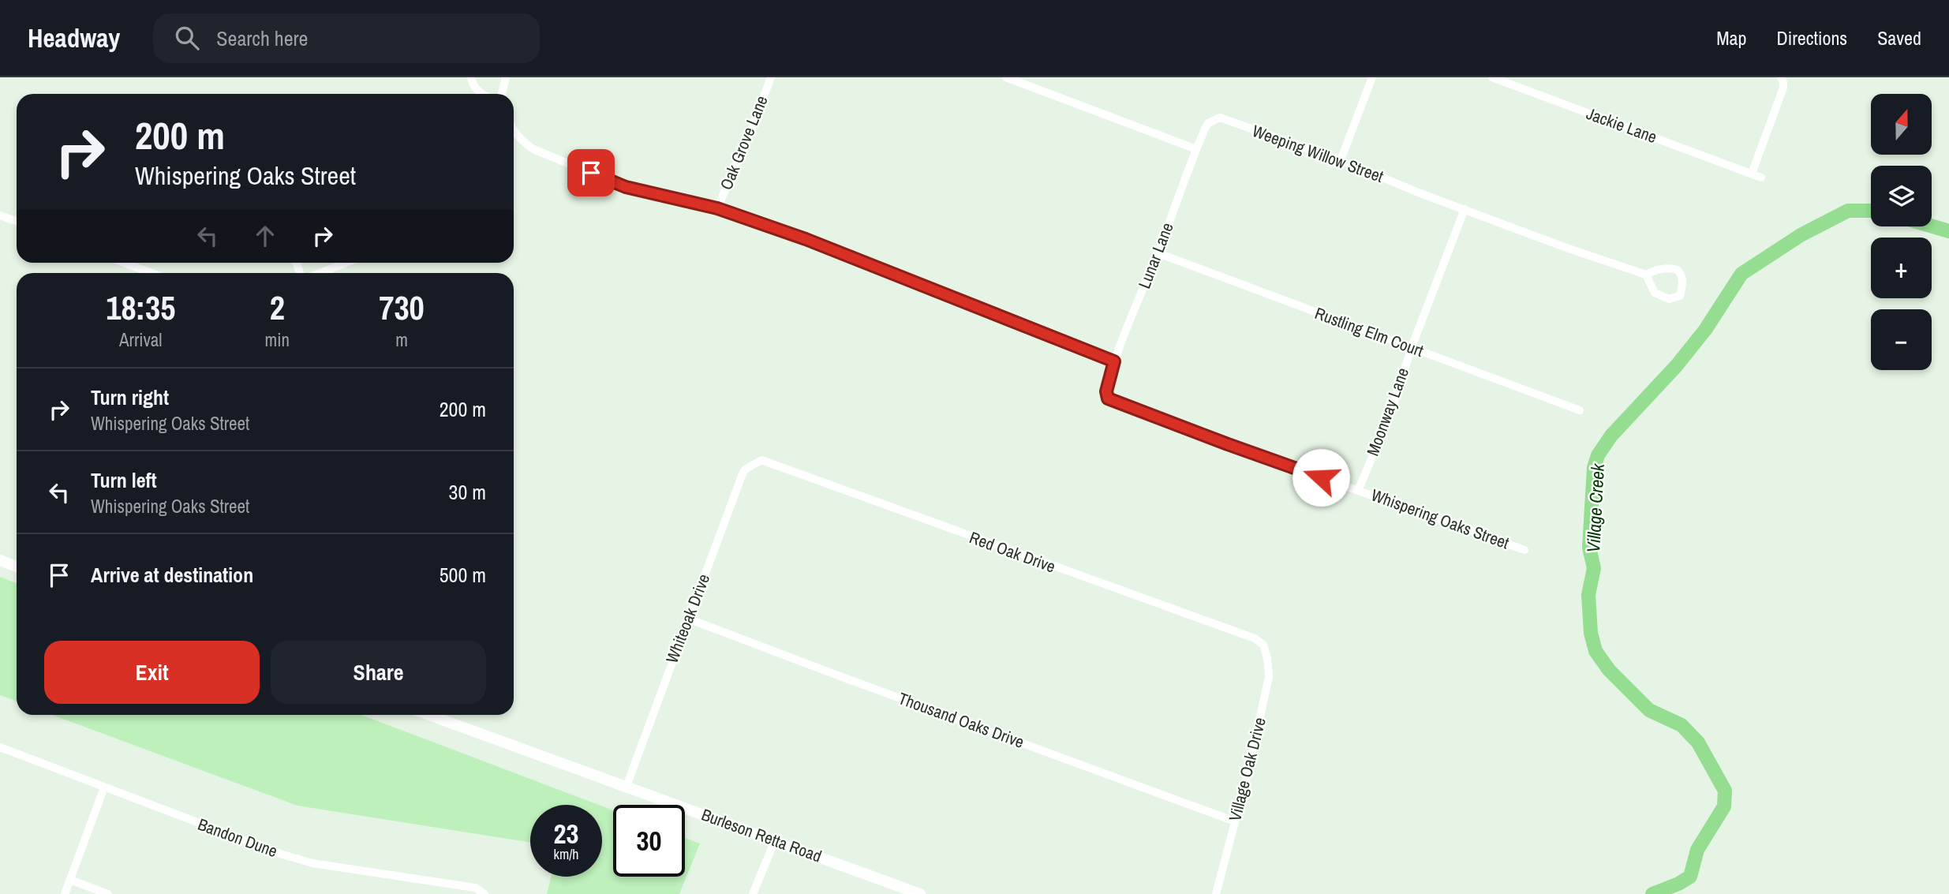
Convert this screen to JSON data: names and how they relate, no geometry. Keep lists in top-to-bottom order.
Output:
{
  "streets": {
    "street": [
      "Jackie Lane",
      "Oak Grove Lane",
      "Weeping Willow Street",
      "Lunar Lane",
      "Rustling Elm Court",
      "Moonway Lane",
      "Whispering Oaks Street",
      "Red Oak Drive",
      "Whiteoak Drive",
      "Thousand Oaks Drive",
      "Village Oak Drive",
      "Burleson Retta Road",
      "Bandon Dune"
    ]
  },
  "crossings": [
    ["Weeping Willow Street", "Lunar Lane"],
    ["Weeping Willow Street", "Moonway Lane"],
    ["Lunar Lane", "Rustling Elm Court"],
    ["Lunar Lane", "Whispering Oaks Street"],
    ["Rustling Elm Court", "Moonway Lane"],
    ["Moonway Lane", "Whispering Oaks Street"],
    ["Red Oak Drive", "Whiteoak Drive"],
    ["Red Oak Drive", "Village Oak Drive"],
    ["Whiteoak Drive", "Thousand Oaks Drive"],
    ["Whiteoak Drive", "Burleson Retta Road"],
    ["Thousand Oaks Drive", "Village Oak Drive"]
  ],
  "water": ["Village Creek"],
  "north": "top",
  "page": {
    "header": "Headway",
    "search": "Search here",
    "nav": ["Map", "Directions", "Saved"],
    "map_buttons": ["+", "−"],
    "turn": ["200 m", "Whispering Oaks Street"],
    "eta": [
      "18:35",
      "Arrival",
      "2",
      "min",
      "730",
      "m"
    ],
    "list": [
      {
        "name": "Turn right",
        "note": "Whispering Oaks Street",
        "value": "200 m"
      },
      {
        "name": "Turn left",
        "note": "Whispering Oaks Street",
        "value": "30 m"
      },
      {
        "name": "Arrive at destination",
        "value": "500 m"
      }
    ],
    "buttons": ["Exit", "Share"],
    "speed": "23 km/h",
    "limit": "30"
  }
}
